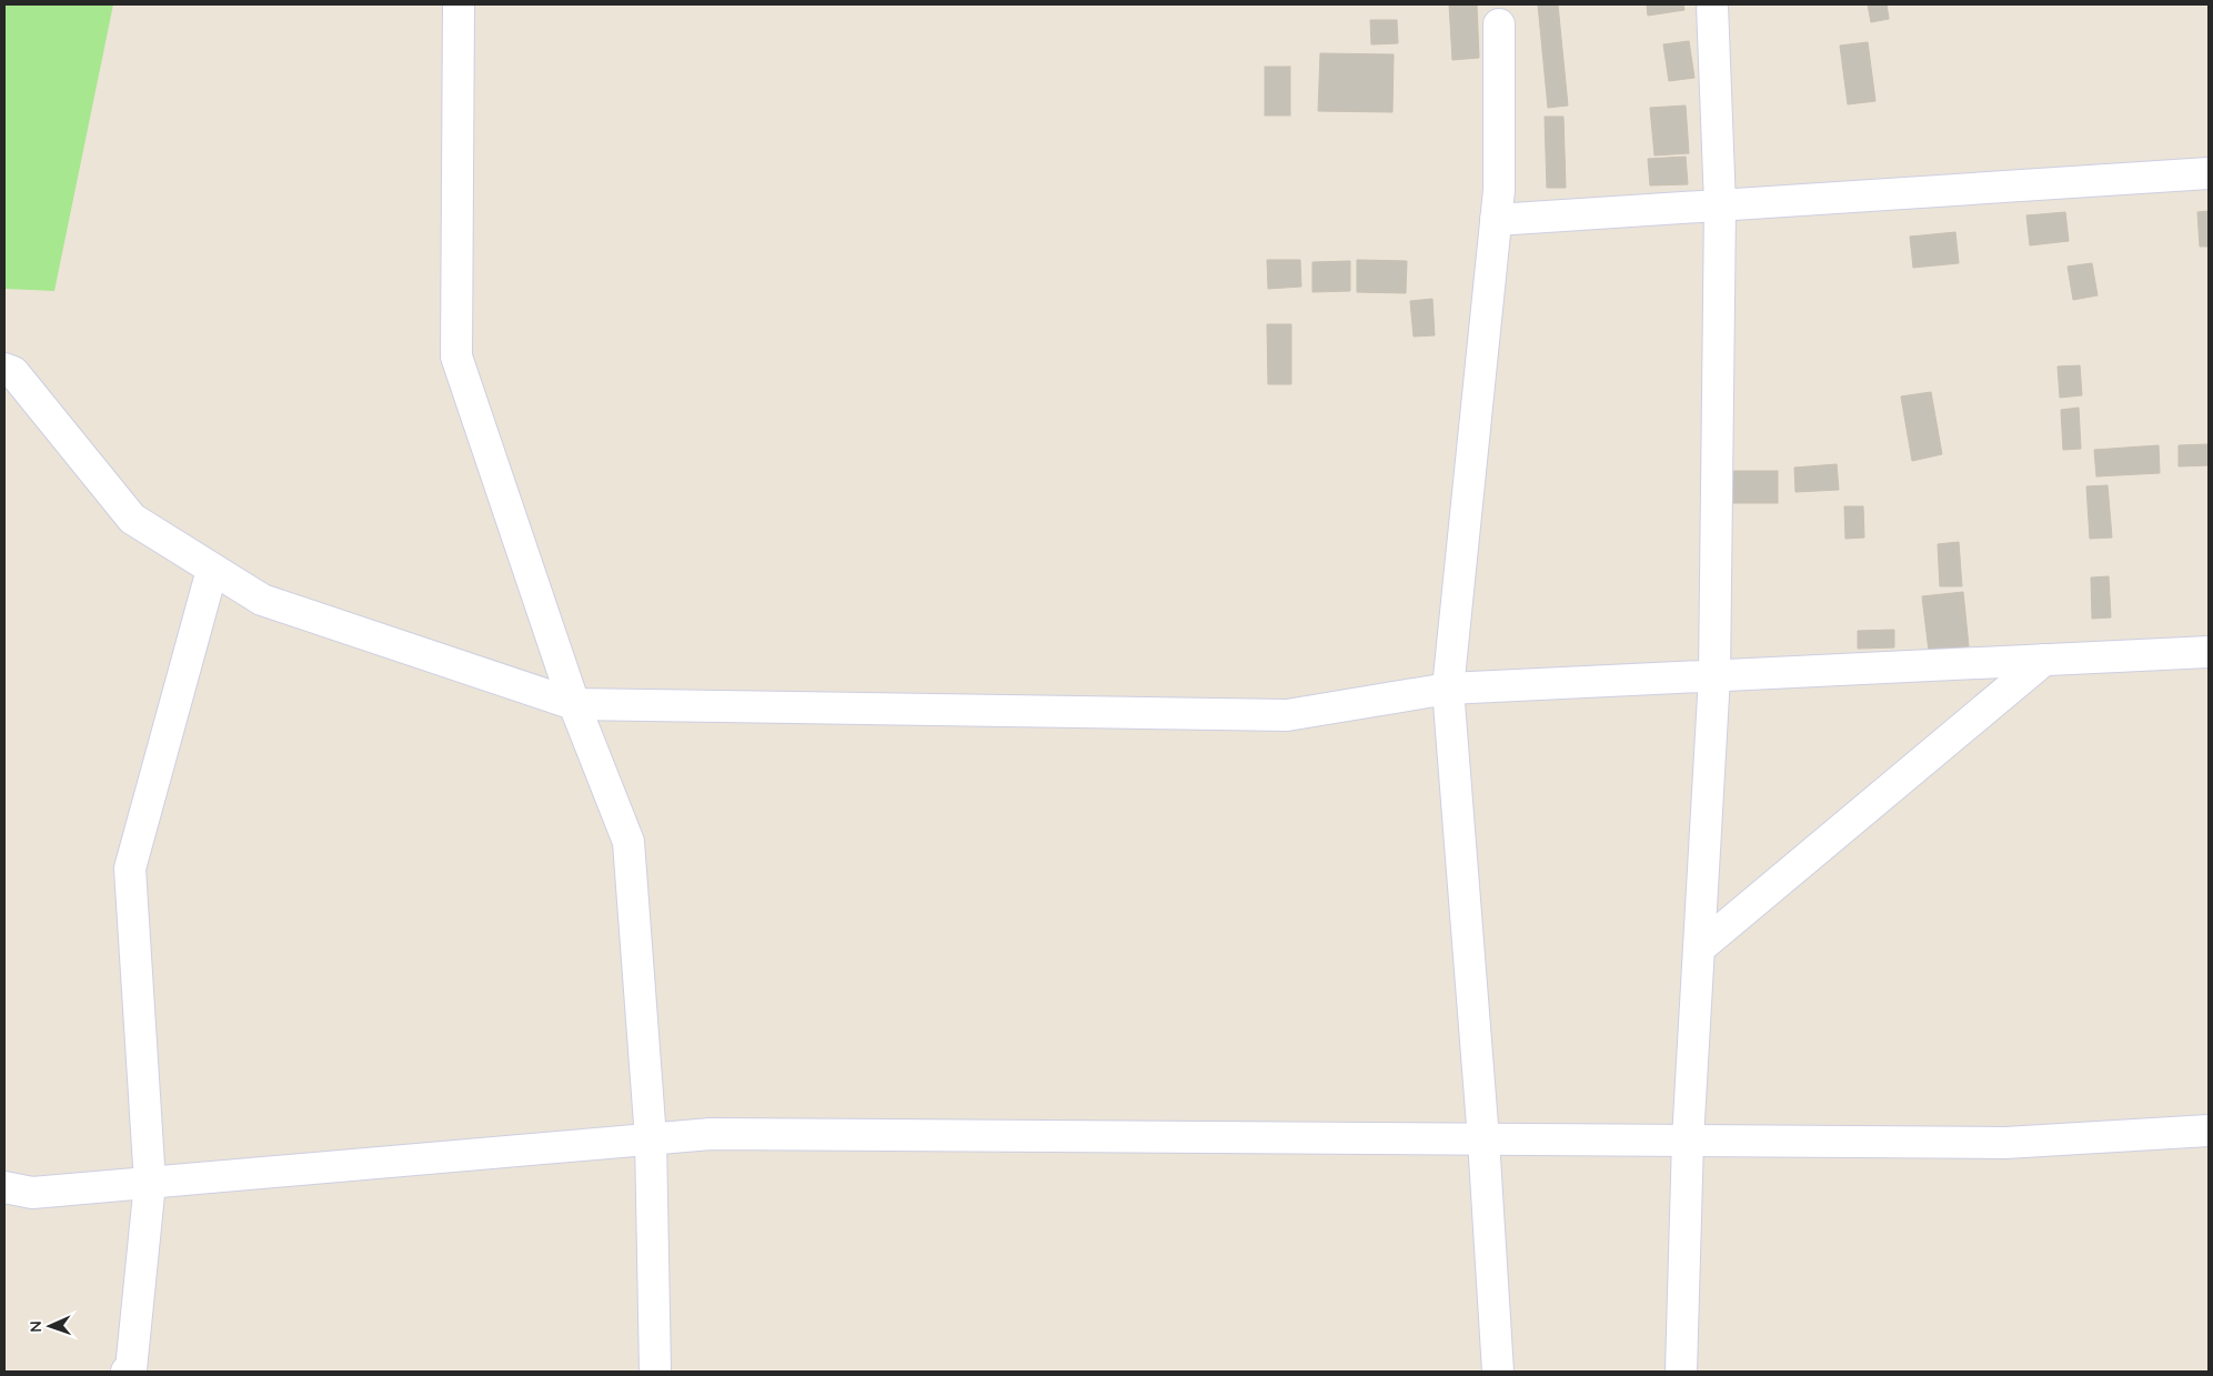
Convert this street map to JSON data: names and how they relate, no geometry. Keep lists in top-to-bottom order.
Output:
{
  "north": "left"
}
